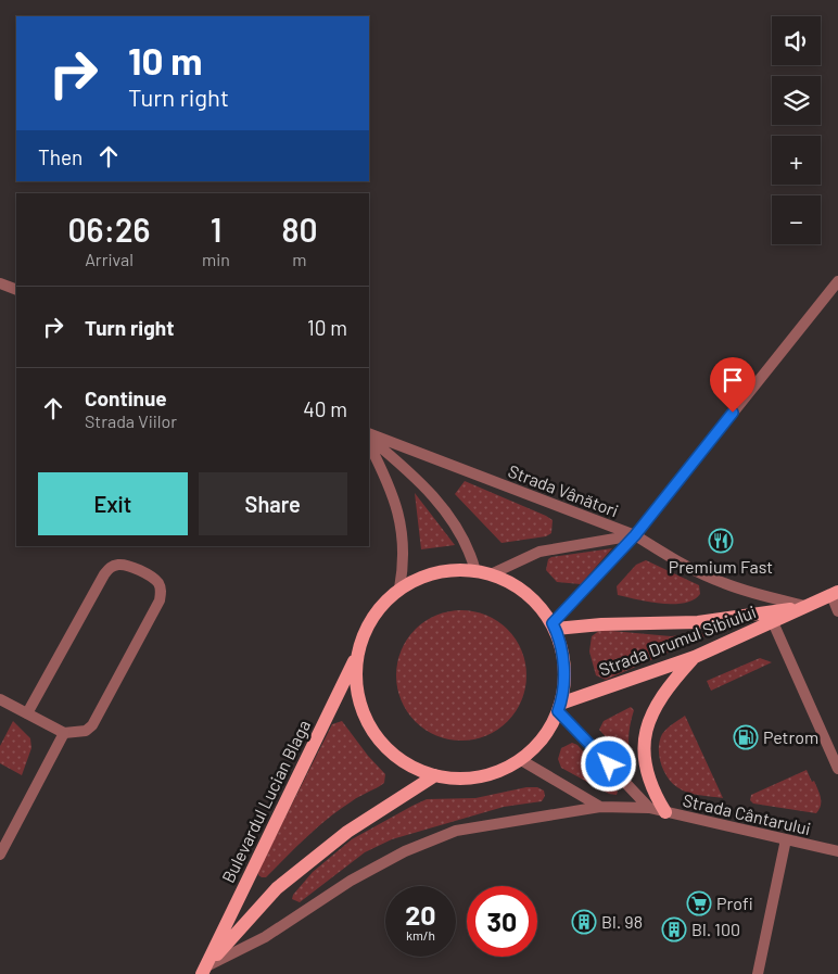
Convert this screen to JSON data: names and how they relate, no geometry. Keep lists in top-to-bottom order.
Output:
{
  "streets": {
    "main road": ["Strada Drumul Sibiului", "Bulevardul Lucian Blaga"],
    "street": ["Strada Vânători", "Strada Cântarului"]
  },
  "crossings": [
    ["Strada Vânători", "Strada Drumul Sibiului"]
  ],
  "places": {
    "restaurant": ["Premium Fast"],
    "fuel station": ["Petrom"],
    "supermarket": ["Profi"],
    "building": ["Bl. 98", "Bl. 100"]
  },
  "page": {
    "map_buttons": ["+", "−"],
    "turn": ["10 m", "Turn right"],
    "then": "Then",
    "eta": [
      "06:26",
      "Arrival",
      "1",
      "min",
      "80",
      "m"
    ],
    "list": [
      {
        "name": "Turn right",
        "value": "10 m"
      },
      {
        "name": "Continue",
        "note": "Strada Viilor",
        "value": "40 m"
      }
    ],
    "buttons": ["Exit", "Share"],
    "speed": "20 km/h",
    "limit": "30"
  }
}
